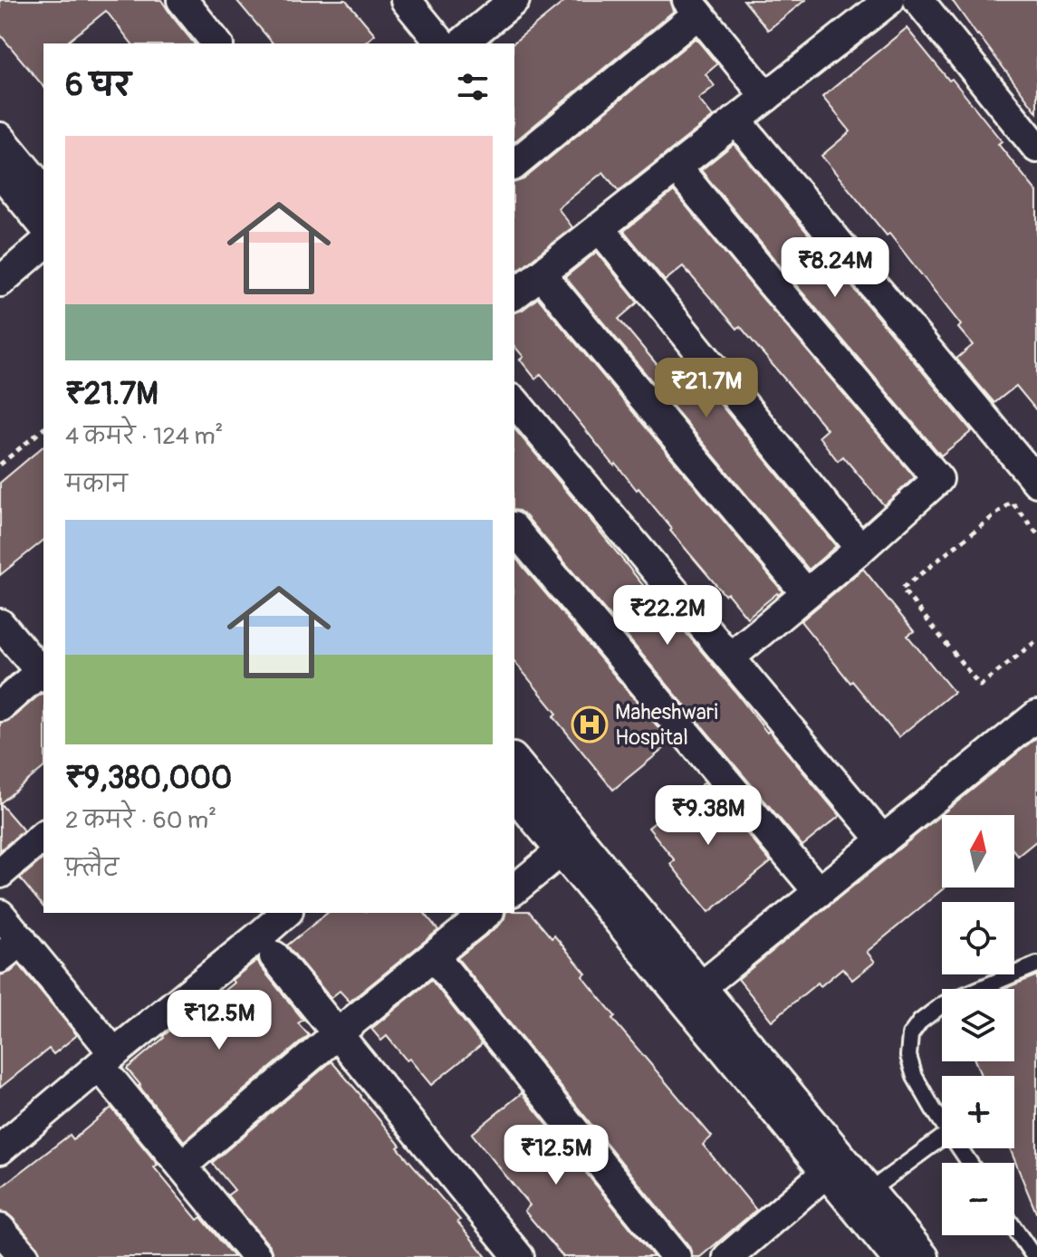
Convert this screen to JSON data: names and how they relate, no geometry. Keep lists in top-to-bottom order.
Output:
{
  "places": {
    "hospital": ["Maheshwari Hospital"]
  },
  "north": "top",
  "page": {
    "heading": "6 घर",
    "list": [
      {
        "name": "₹21.7M",
        "note": "4 कमरे · 124 m² · मकान"
      },
      {
        "name": "₹9,380,000",
        "note": "2 कमरे · 60 m² · फ़्लैट"
      }
    ],
    "price": [
      "₹8.24M",
      "₹21.7M",
      "₹22.2M",
      "₹9.38M",
      "₹12.5M",
      "₹12.5M"
    ],
    "map_buttons": ["+", "−"]
  }
}
